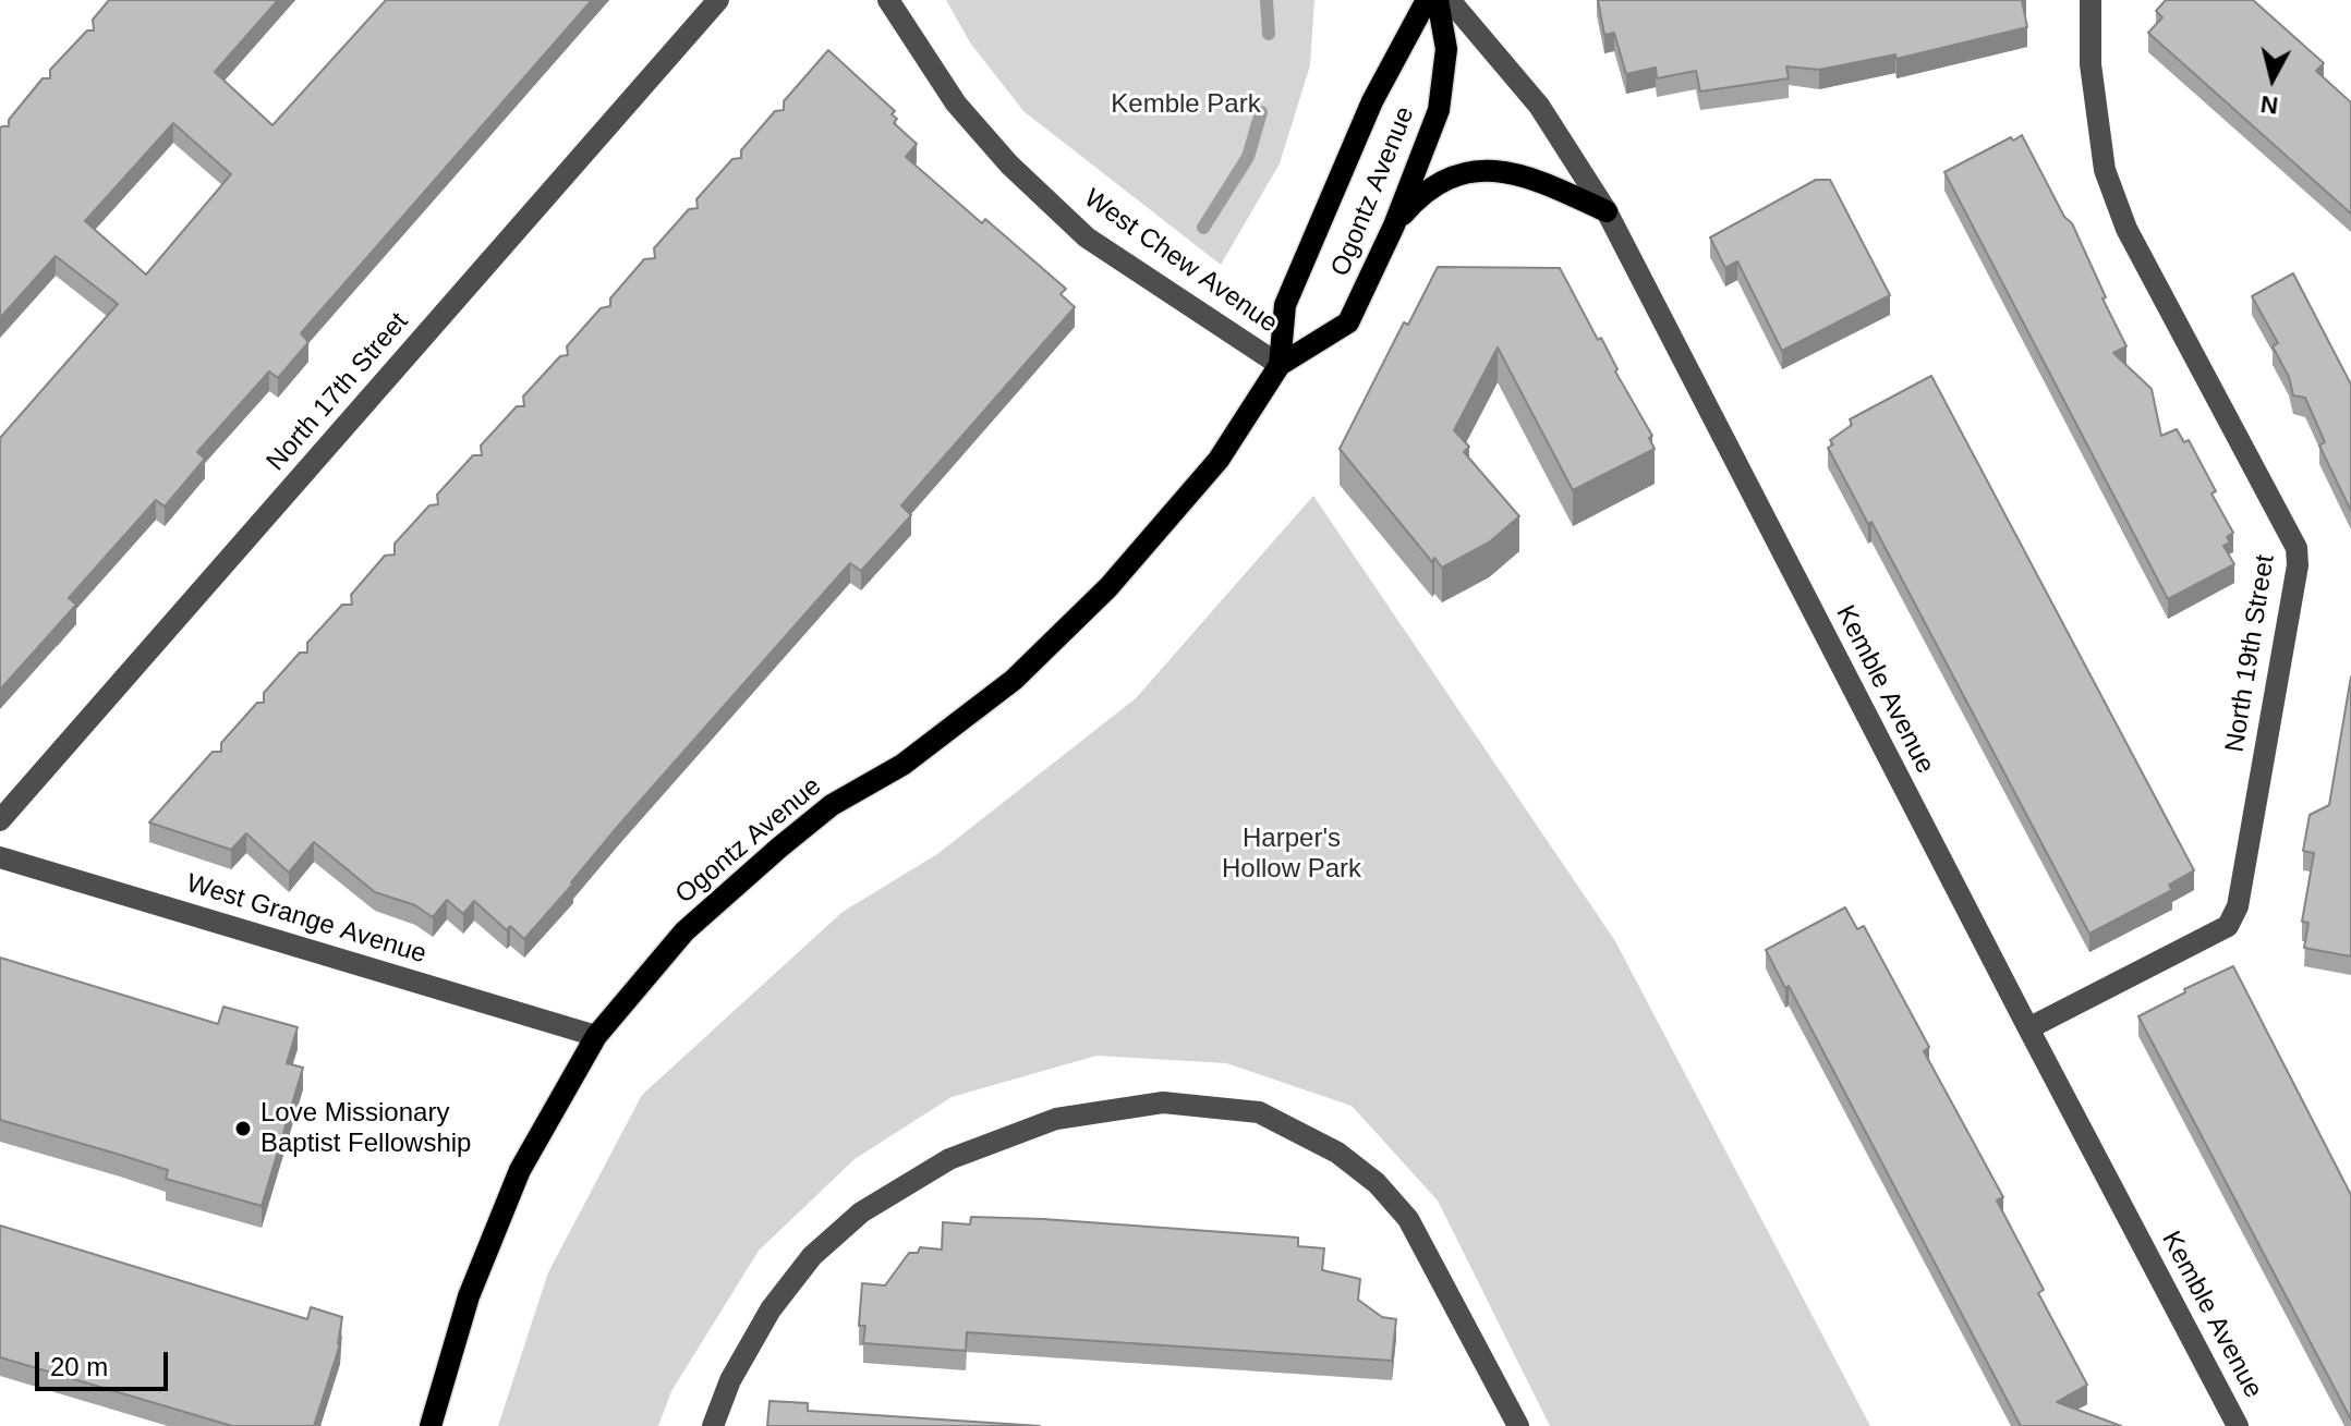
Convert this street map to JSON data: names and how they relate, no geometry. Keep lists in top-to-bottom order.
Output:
{
  "streets": {
    "main road": ["Ogontz Avenue"],
    "street": [
      "West Chew Avenue",
      "North 17th Street",
      "North 19th Street",
      "Kemble Avenue",
      "West Grange Avenue"
    ]
  },
  "crossings": [
    ["Ogontz Avenue", "West Chew Avenue"],
    ["Ogontz Avenue", "West Grange Avenue"],
    ["North 19th Street", "Kemble Avenue"]
  ],
  "parks": ["Kemble Park", "Harper's Hollow Park"],
  "places": ["Love Missionary Baptist Fellowship"],
  "scale_bar": "20 m",
  "north": "bottom"
}
